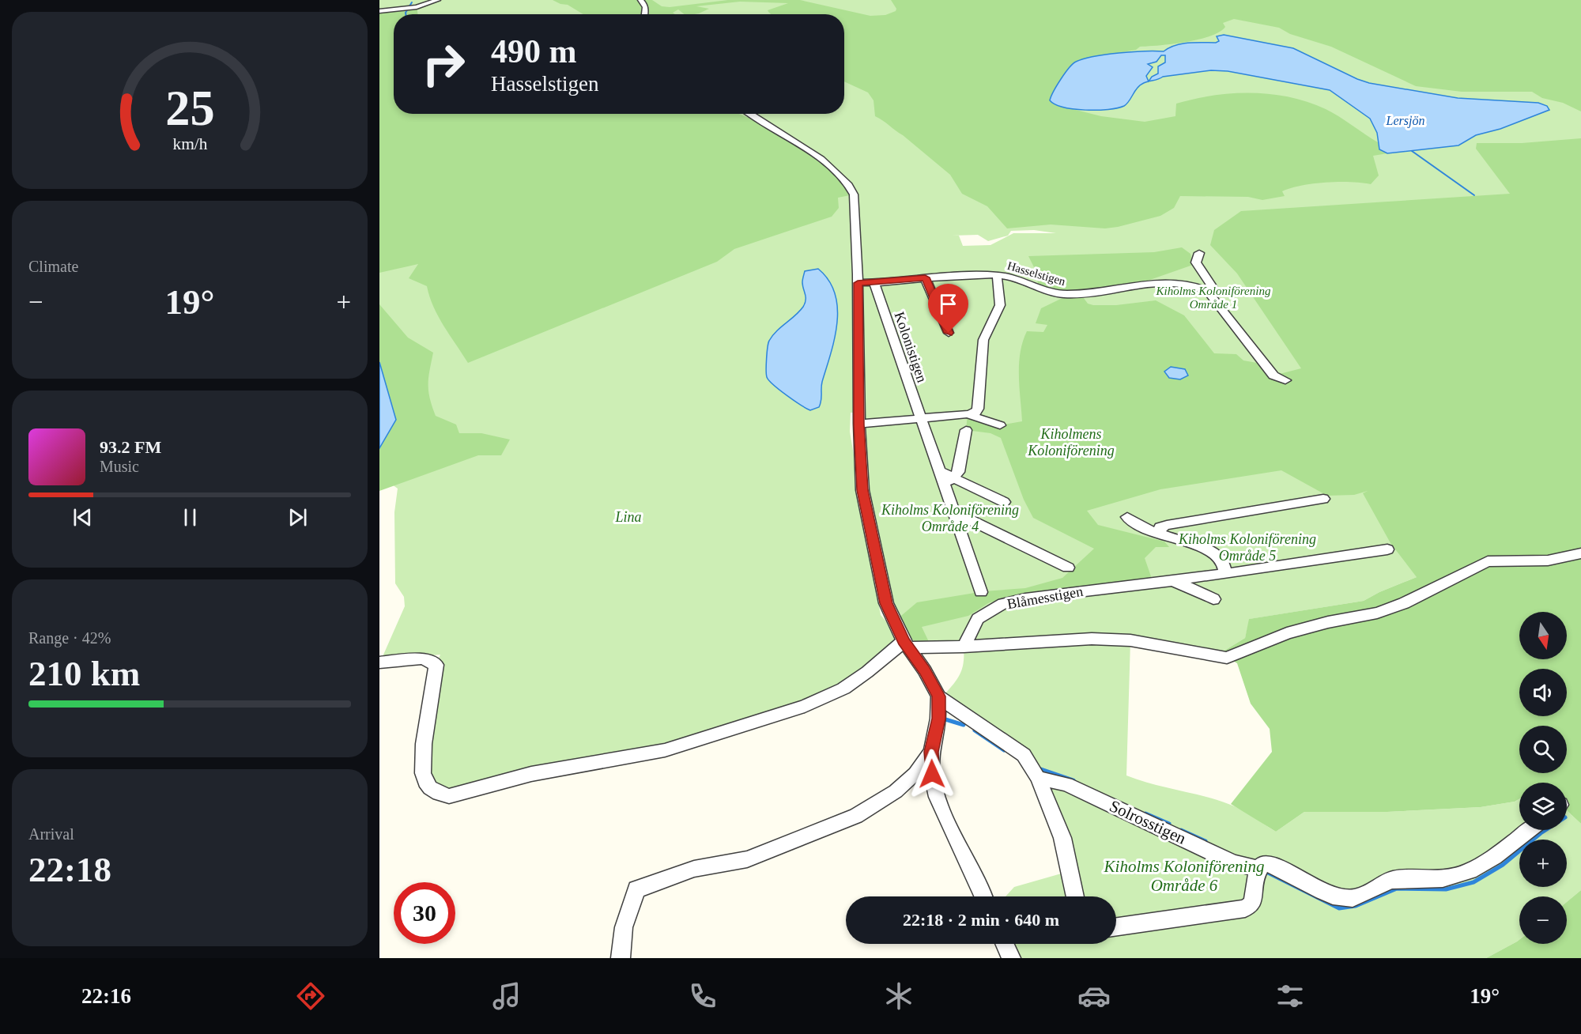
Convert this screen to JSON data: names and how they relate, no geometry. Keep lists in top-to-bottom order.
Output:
{
  "streets": {
    "street": [
      "Hasselstigen",
      "Kolonistigen",
      "Blåmesstigen",
      "Solrosstigen"
    ]
  },
  "crossings": [
    ["Hasselstigen", "Kolonistigen"]
  ],
  "water": ["Lersjön"],
  "parks": [
    "Kiholms Koloniförening Område 1",
    "Kiholmens Koloniförening",
    "Kiholms Koloniförening Område 4",
    "Lina",
    "Kiholms Koloniförening Område 5",
    "Kiholms Koloniförening Område 6"
  ],
  "north": "bottom",
  "page": {
    "turn": ["490 m", "Hasselstigen"],
    "tile": [
      "Climate",
      ["Range · 42%", "210 km"],
      ["Arrival", "22:18"]
    ],
    "heat": ["−", "19°", "+"],
    "song": ["93.2 FM", "Music"],
    "map_buttons": ["+", "−"],
    "limit": "30",
    "trip": "22:18 · 2 min · 640 m",
    "tabs": ["22:16", "19°"],
    "gauge": ["25", "km/h"]
  }
}
